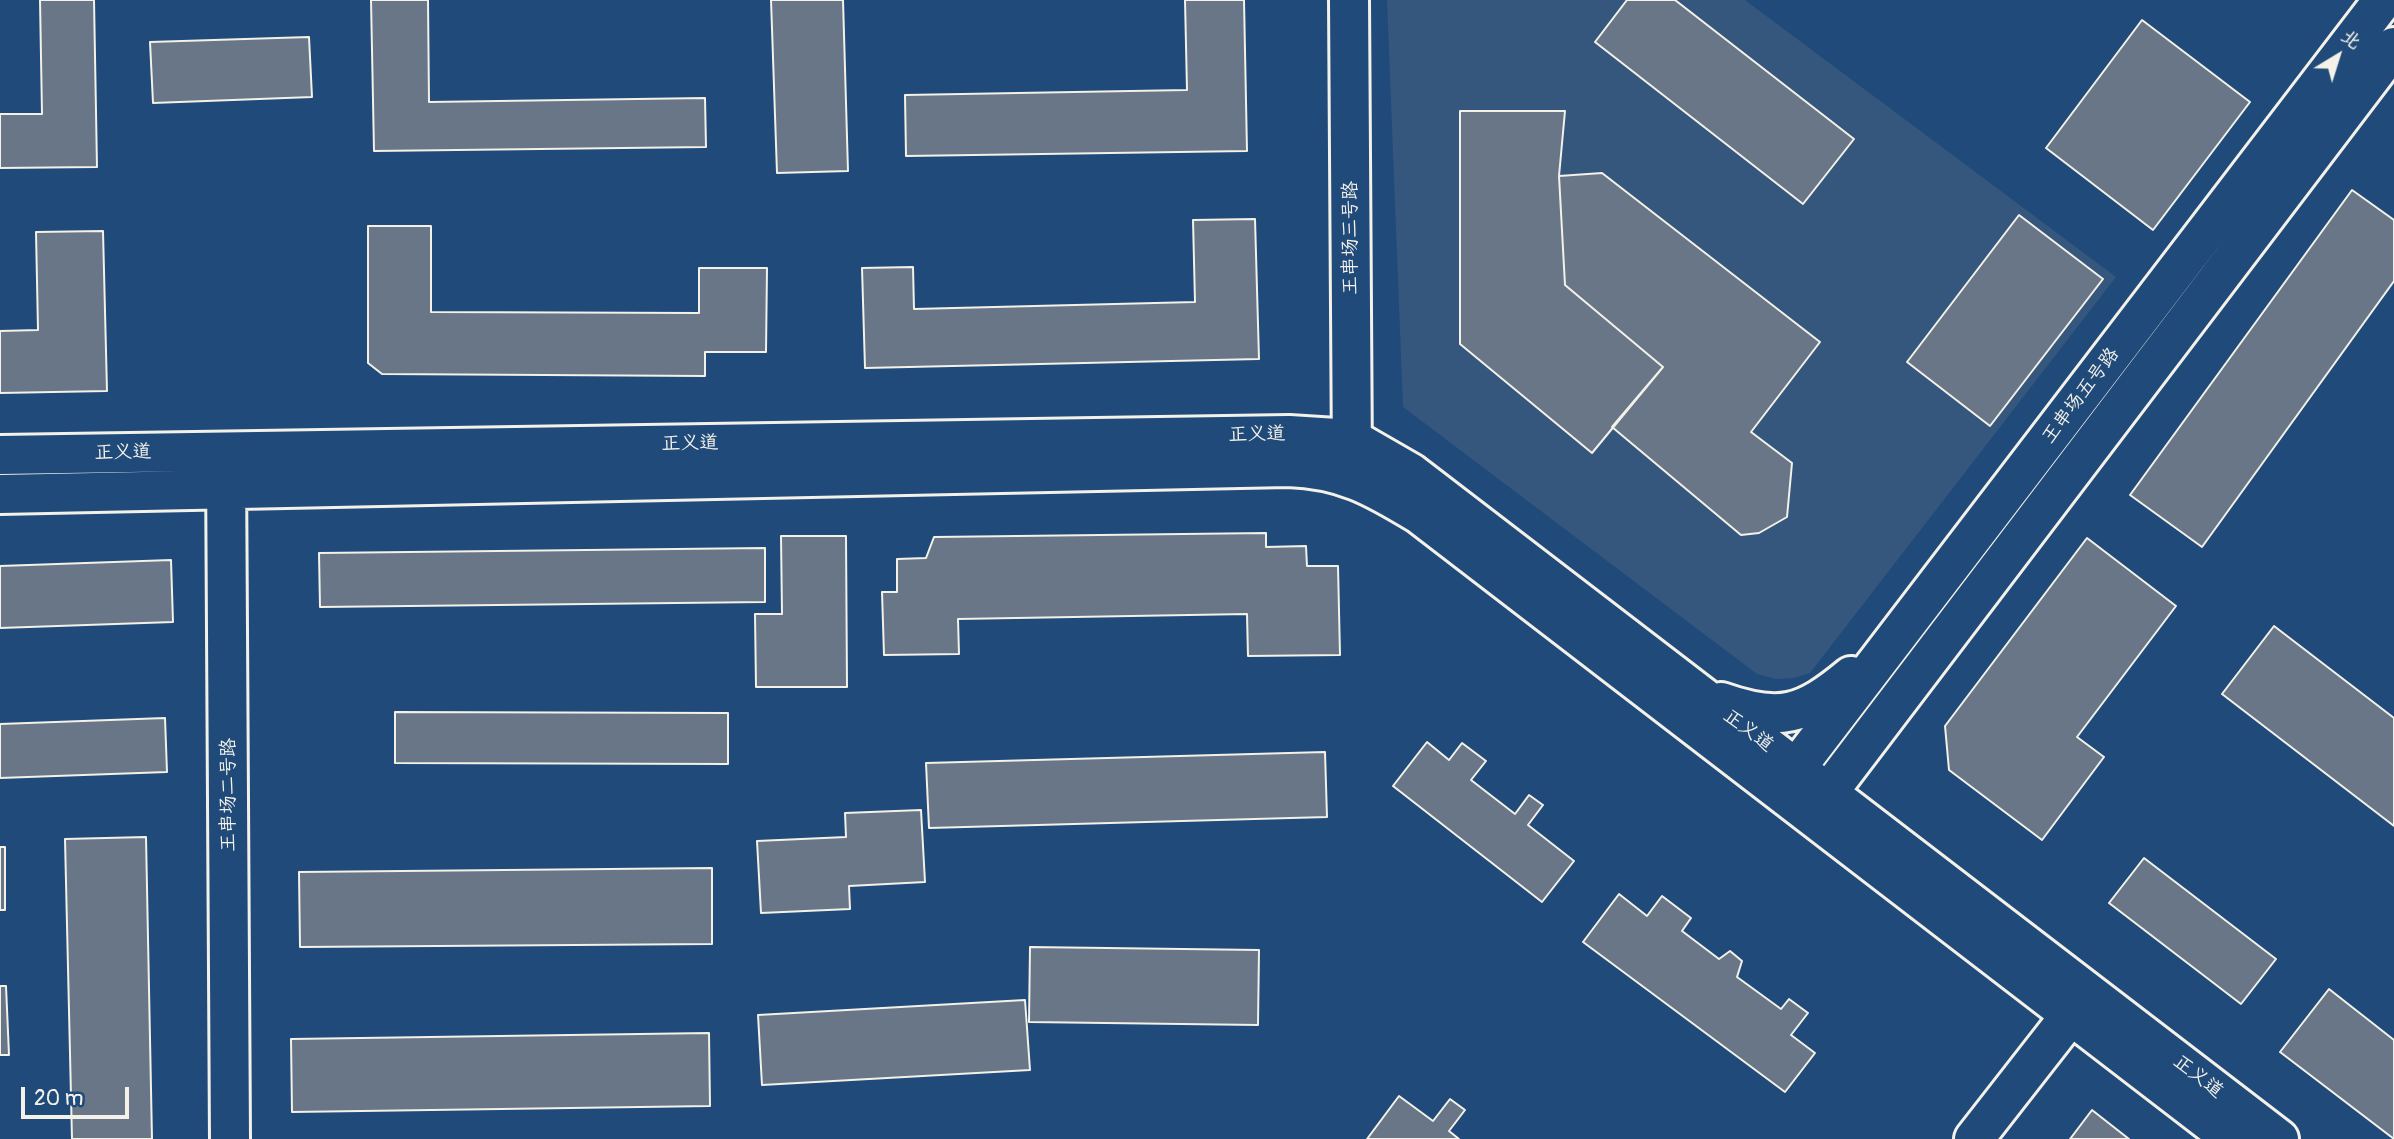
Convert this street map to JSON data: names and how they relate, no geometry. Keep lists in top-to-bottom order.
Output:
{
  "streets": {
    "street": [
      "王串场三号路",
      "王串场五号路",
      "正义道",
      "王串场二号路"
    ]
  },
  "crossings": [
    ["王串场三号路", "正义道"],
    ["王串场五号路", "正义道"],
    ["正义道", "王串场二号路"]
  ],
  "scale_bar": "20 m",
  "north": "top right"
}
